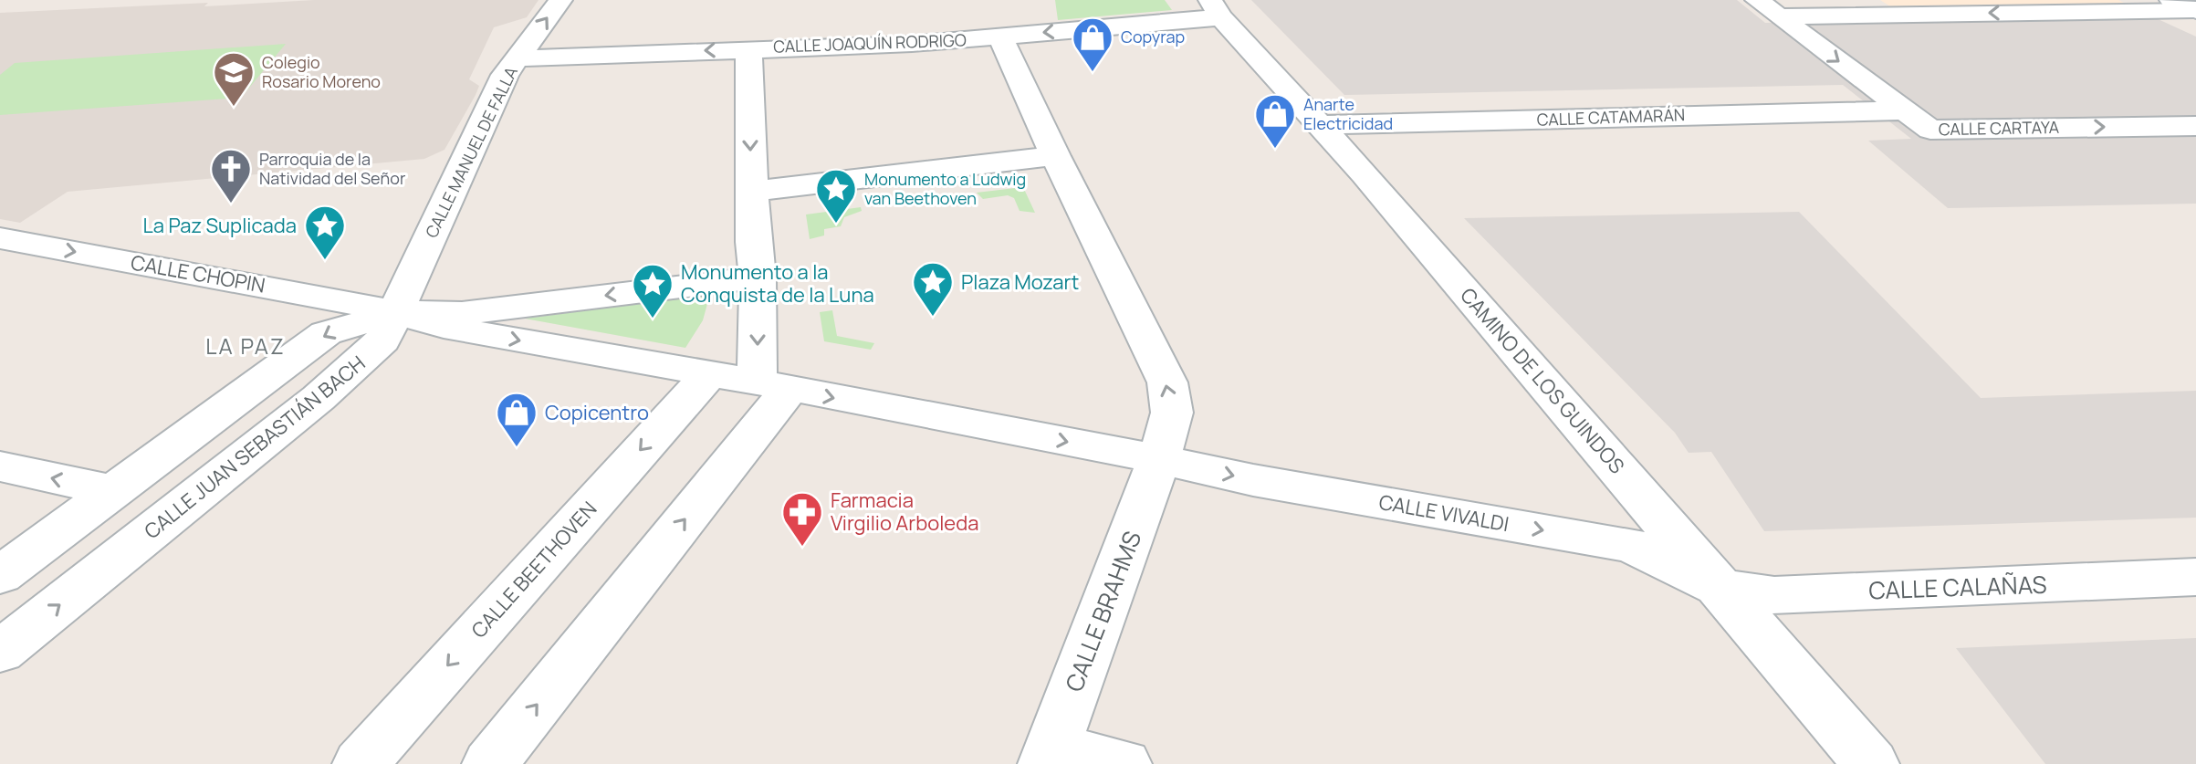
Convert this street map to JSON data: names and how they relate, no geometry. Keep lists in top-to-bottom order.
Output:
{
  "streets": {
    "street": [
      "CALLE JOAQUÍN RODRIGO",
      "CALLE CATAMARÁN",
      "CALLE CARTAYA",
      "CALLE MANUEL DE FALLA",
      "CALLE CHOPIN",
      "CAMINO DE LOS GUINDOS",
      "CALLE JUAN SEBASTIÁN BACH",
      "CALLE VIVALDI",
      "CALLE BEETHOVEN",
      "CALLE CALAÑAS",
      "CALLE BRAHMS"
    ]
  },
  "crossings": [
    ["CALLE JOAQUÍN RODRIGO", "CALLE MANUEL DE FALLA"],
    ["CALLE JOAQUÍN RODRIGO", "CAMINO DE LOS GUINDOS"],
    ["CALLE CATAMARÁN", "CALLE CARTAYA"],
    ["CALLE CATAMARÁN", "CAMINO DE LOS GUINDOS"],
    ["CALLE MANUEL DE FALLA", "CALLE CHOPIN"],
    ["CALLE MANUEL DE FALLA", "CALLE JUAN SEBASTIÁN BACH"],
    ["CALLE CHOPIN", "CALLE JUAN SEBASTIÁN BACH"],
    ["CALLE CHOPIN", "CALLE BEETHOVEN"],
    ["CAMINO DE LOS GUINDOS", "CALLE VIVALDI"],
    ["CAMINO DE LOS GUINDOS", "CALLE CALAÑAS"],
    ["CALLE VIVALDI", "CALLE CALAÑAS"],
    ["CALLE VIVALDI", "CALLE BRAHMS"]
  ],
  "one_way": ["CALLE JOAQUÍN RODRIGO", "CALLE VIVALDI"],
  "districts": ["LA PAZ"],
  "places": {
    "shop": ["Copyrap", "Anarte Electricidad", "Copicentro"],
    "school or university": ["Colegio Rosario Moreno"],
    "church": ["Parroquia de la Natividad del Señor"],
    "place": [
      "Monumento a Ludwig van Beethoven",
      "La Paz Suplicada",
      "Plaza Mozart",
      "Monumento a la Conquista de la Luna"
    ],
    "pharmacy": ["Farmacia Virgilio Arboleda"]
  }
}
